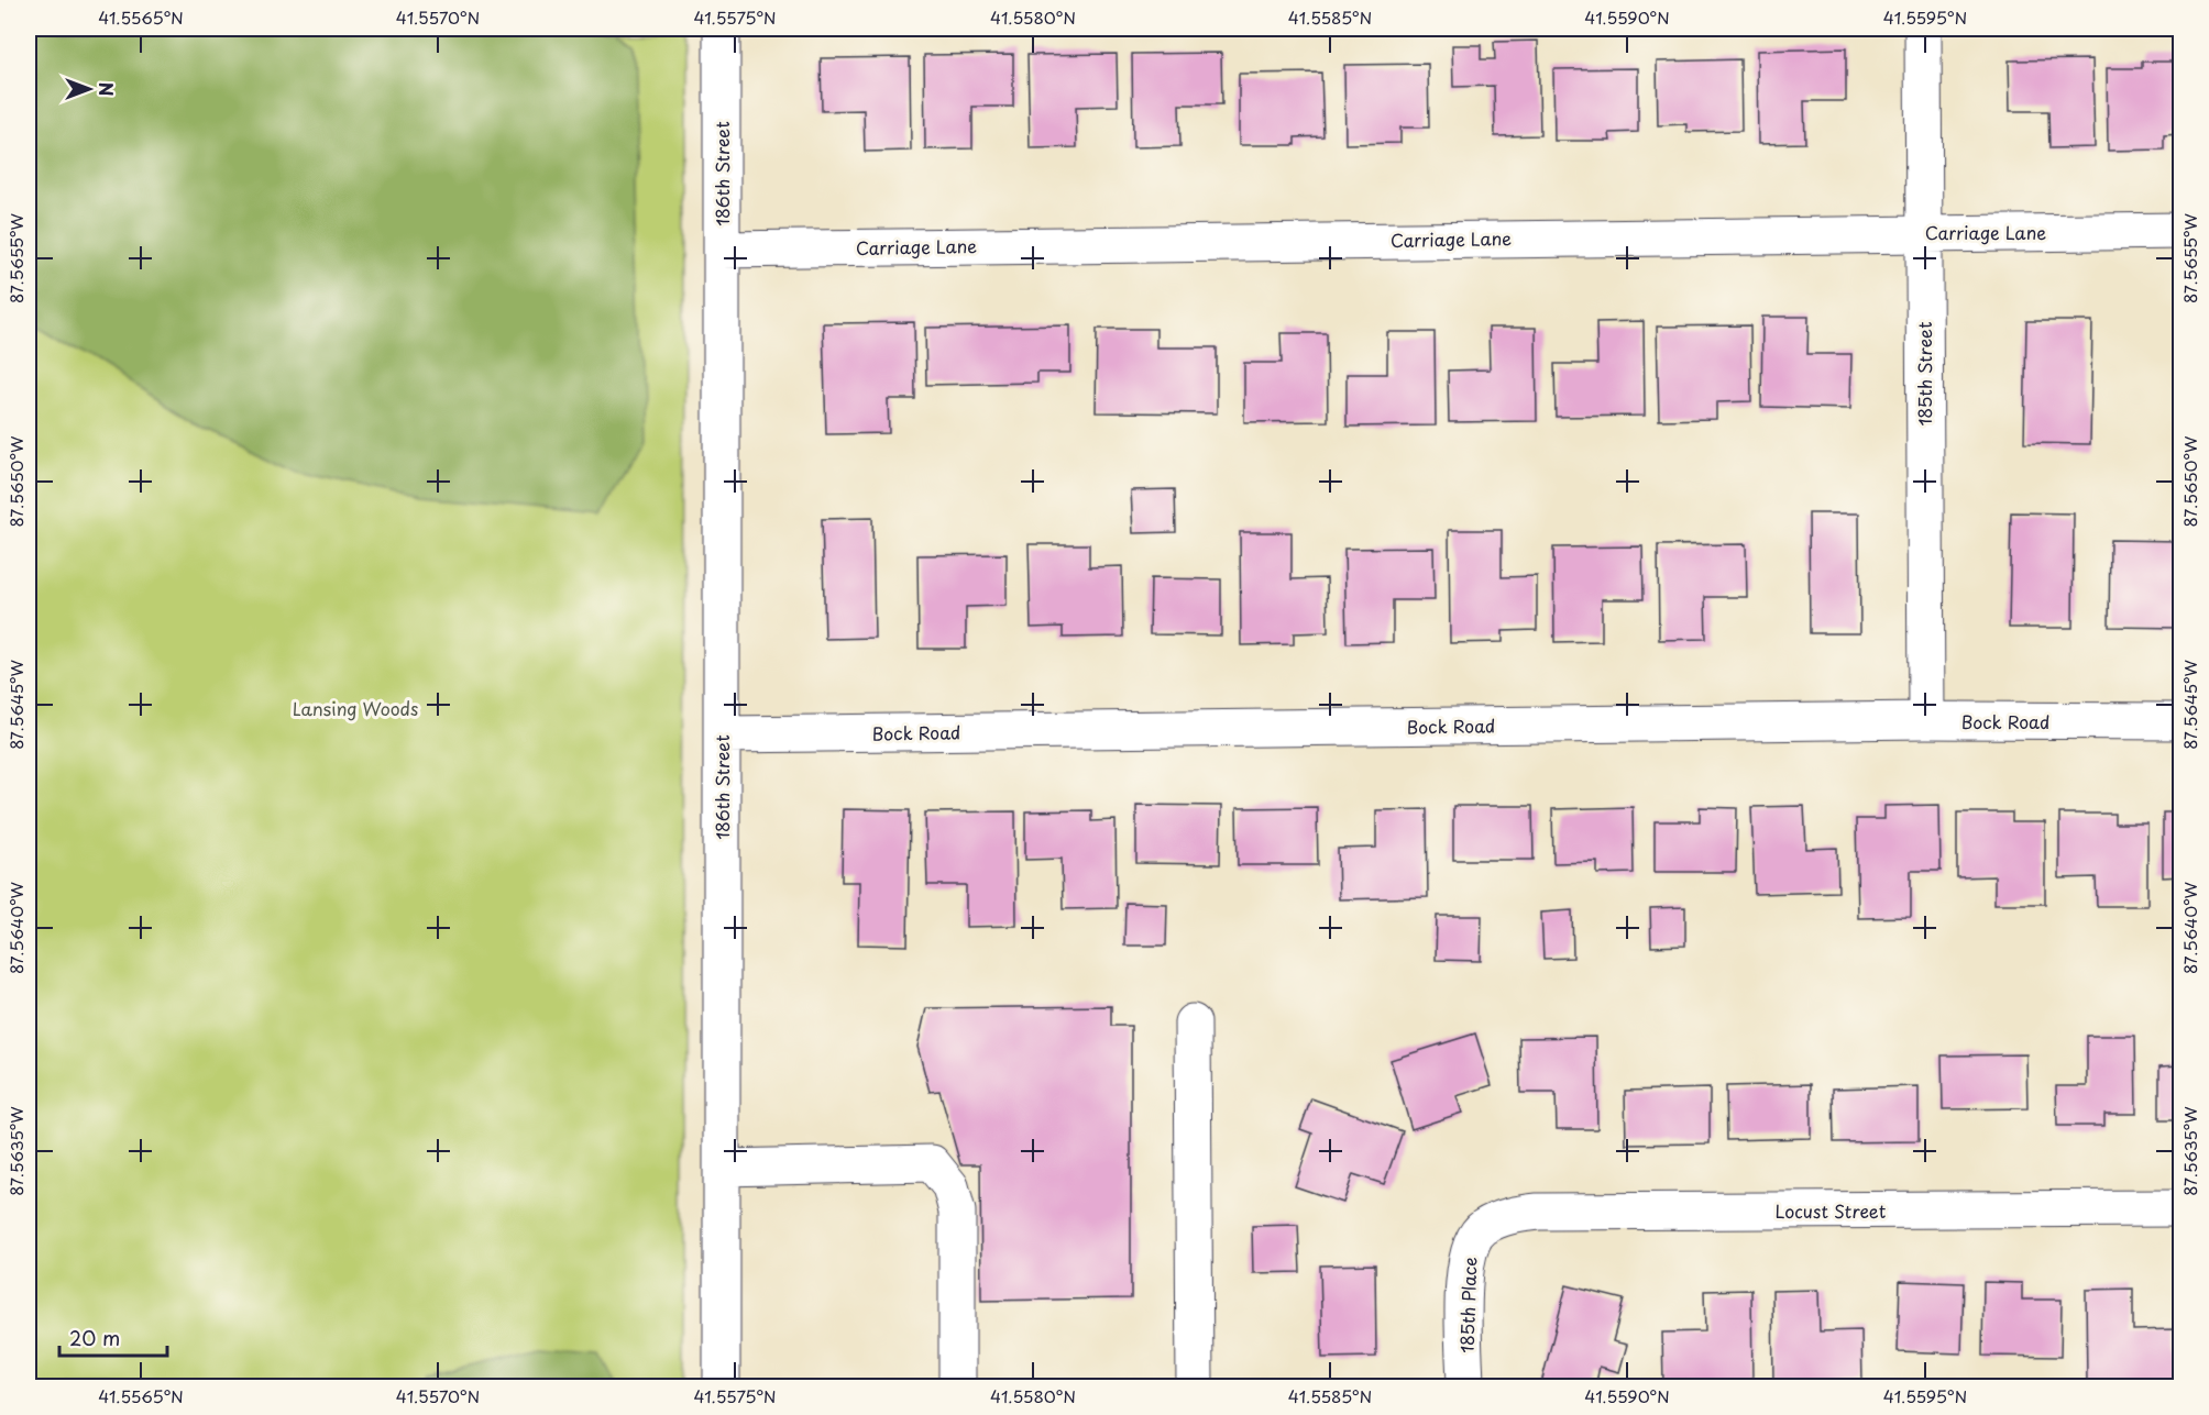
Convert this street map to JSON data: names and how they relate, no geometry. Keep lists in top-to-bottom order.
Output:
{
  "streets": {
    "street": [
      "186th Street",
      "Carriage Lane",
      "185th Street",
      "Bock Road",
      "Locust Street",
      "185th Place"
    ]
  },
  "crossings": [
    ["186th Street", "Carriage Lane"],
    ["186th Street", "Bock Road"],
    ["Carriage Lane", "185th Street"],
    ["185th Street", "Bock Road"],
    ["Locust Street", "185th Place"]
  ],
  "parks": ["Lansing Woods"],
  "scale_bar": "20 m",
  "north": "right",
  "coordinates": [
    "41.5565°N",
    "41.5570°N",
    "41.5575°N",
    "41.5580°N",
    "41.5585°N",
    "41.5590°N",
    "41.5595°N",
    "87.5655°W",
    "87.5650°W",
    "87.5645°W",
    "87.5640°W",
    "87.5635°W"
  ]
}
